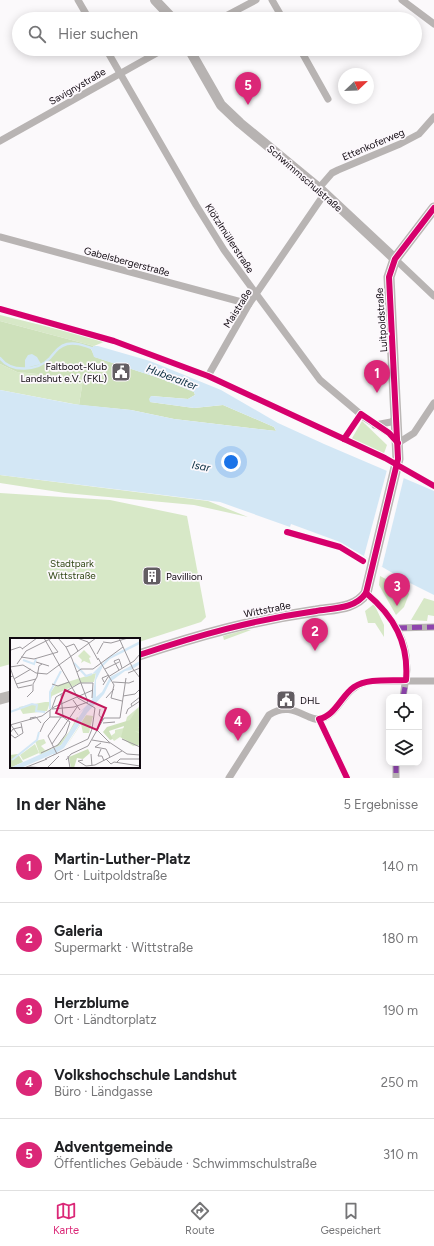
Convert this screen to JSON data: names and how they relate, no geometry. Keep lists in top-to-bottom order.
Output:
{
  "streets": {
    "main road": ["Luitpoldstraße", "Wittstraße"],
    "street": [
      "Savignystraße",
      "Ettenkoferweg",
      "Schwimmschulstraße",
      "Klötzlmüllerstraße",
      "Gabelsbergerstraße",
      "Maistraße"
    ]
  },
  "crossings": [
    ["Savignystraße", "Klötzlmüllerstraße"],
    ["Ettenkoferweg", "Schwimmschulstraße"],
    ["Ettenkoferweg", "Maistraße"],
    ["Schwimmschulstraße", "Maistraße"],
    ["Schwimmschulstraße", "Luitpoldstraße"],
    ["Klötzlmüllerstraße", "Maistraße"],
    ["Klötzlmüllerstraße", "Luitpoldstraße"],
    ["Gabelsbergerstraße", "Maistraße"],
    ["Luitpoldstraße", "Wittstraße"]
  ],
  "water": ["Huberalter", "Isar"],
  "parks": ["Stadtpark Wittstraße"],
  "places": {
    "public building": ["Faltboot-Klub Landshut e.V. (FKL)", "DHL"],
    "building": ["Pavillion"]
  },
  "north": "top right",
  "page": {
    "search": "Hier suchen",
    "pins": [
      "5",
      "1",
      "3",
      "2",
      "4"
    ],
    "heading": ["In der Nähe", "5 Ergebnisse"],
    "list": [
      {
        "mark": "1",
        "name": "Martin-Luther-Platz",
        "note": "Ort · Luitpoldstraße",
        "value": "140 m"
      },
      {
        "mark": "2",
        "name": "Galeria",
        "note": "Supermarkt · Wittstraße",
        "value": "180 m"
      },
      {
        "mark": "3",
        "name": "Herzblume",
        "note": "Ort · Ländtorplatz",
        "value": "190 m"
      },
      {
        "mark": "4",
        "name": "Volkshochschule Landshut",
        "note": "Büro · Ländgasse",
        "value": "250 m"
      },
      {
        "mark": "5",
        "name": "Adventgemeinde",
        "note": "Öffentliches Gebäude · Schwimmschulstraße",
        "value": "310 m"
      }
    ],
    "nav": ["Karte", "Route", "Gespeichert"]
  }
}
